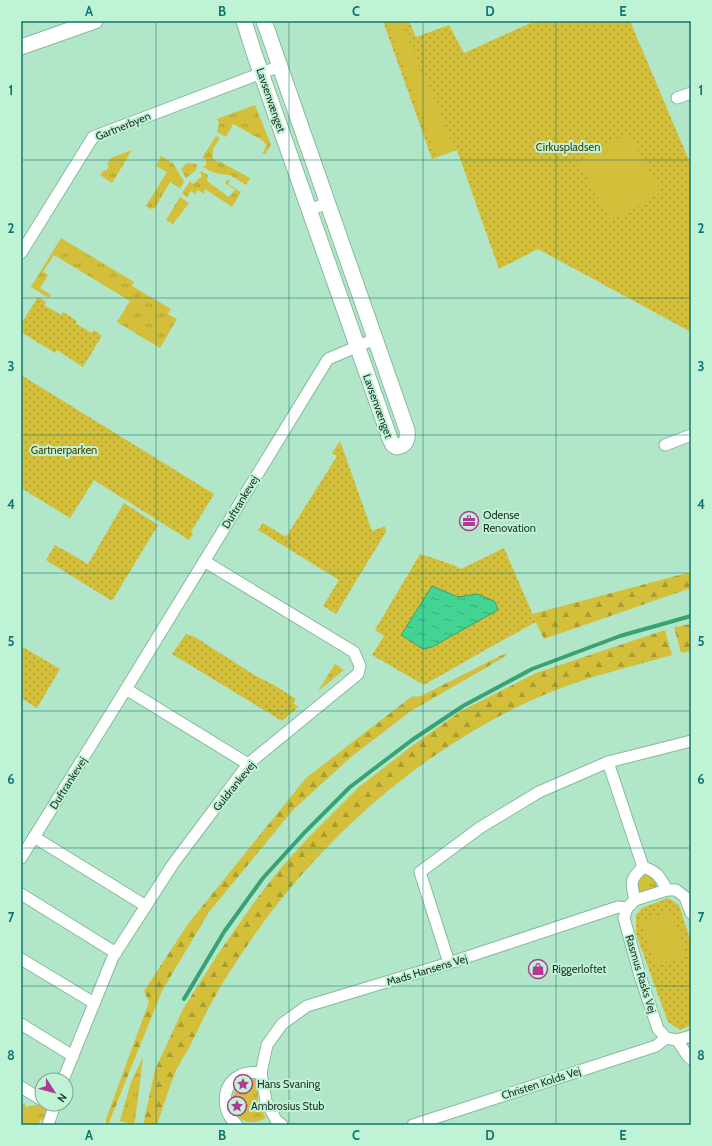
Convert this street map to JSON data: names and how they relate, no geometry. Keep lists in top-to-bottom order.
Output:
{
  "streets": {
    "street": [
      "Lavsenvænget",
      "Gartnerbyen",
      "Duftrankevej",
      "Guldrankevej",
      "Mads Hansens Vej",
      "Rasmus Rasks Vej",
      "Christen Kolds Vej"
    ]
  },
  "crossings": [
    ["Lavsenvænget", "Gartnerbyen"],
    ["Lavsenvænget", "Duftrankevej"],
    ["Duftrankevej", "Guldrankevej"],
    ["Mads Hansens Vej", "Rasmus Rasks Vej"],
    ["Rasmus Rasks Vej", "Christen Kolds Vej"]
  ],
  "parks": ["Cirkuspladsen", "Gartnerparken"],
  "places": {
    "office": ["Odense Renovation"],
    "shop": ["Riggerloftet"],
    "place": ["Hans Svaning", "Ambrosius Stub"]
  },
  "north": "bottom right",
  "grid": {
    "columns": [
      "A",
      "B",
      "C",
      "D",
      "E"
    ],
    "rows": [
      "1",
      "2",
      "3",
      "4",
      "5",
      "6",
      "7",
      "8"
    ]
  }
}
